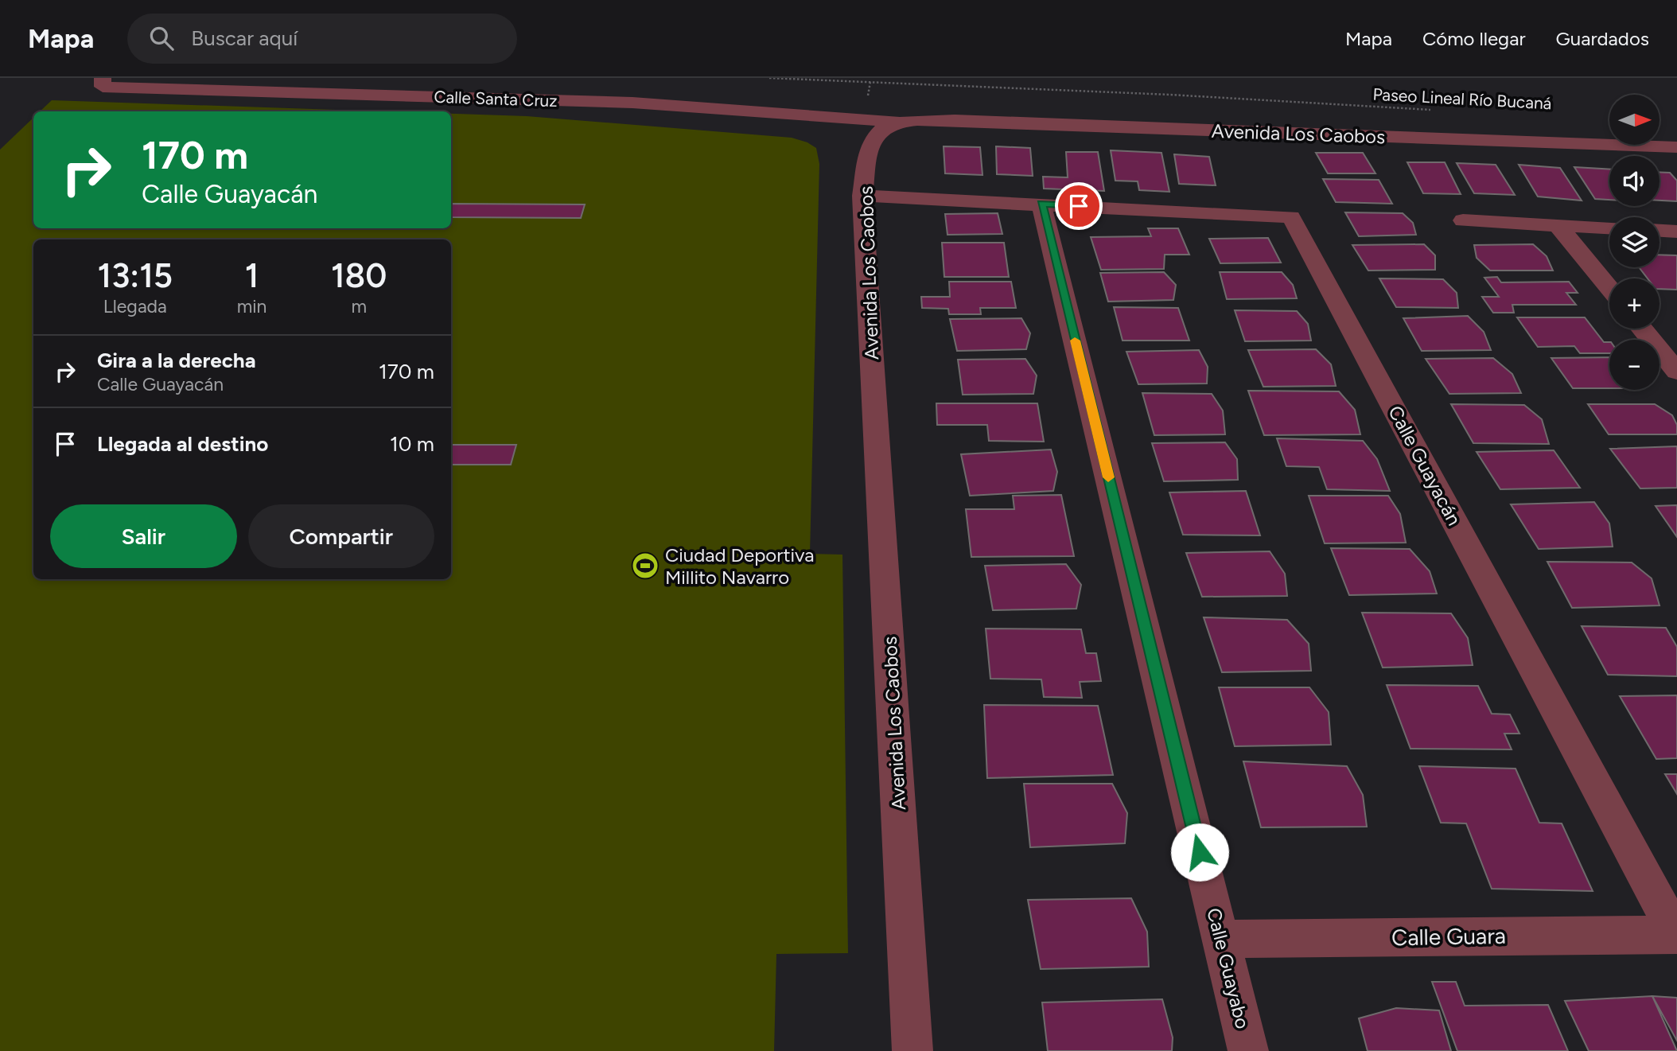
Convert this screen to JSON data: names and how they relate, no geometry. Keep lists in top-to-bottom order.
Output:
{
  "streets": {
    "street": [
      "Calle Santa Cruz",
      "Avenida Los Caobos",
      "Calle Guayacán",
      "Calle Guara",
      "Calle Guayabo"
    ],
    "path": ["Paseo Lineal Río Bucaná"]
  },
  "crossings": [
    ["Calle Santa Cruz", "Avenida Los Caobos"],
    ["Calle Guayacán", "Calle Guara"],
    ["Calle Guayacán", "Calle Guayabo"],
    ["Calle Guara", "Calle Guayabo"]
  ],
  "places": {
    "sports": ["Ciudad Deportiva Millito Navarro"]
  },
  "north": "right",
  "page": {
    "header": "Mapa",
    "search": "Buscar aquí",
    "nav": ["Mapa", "Cómo llegar", "Guardados"],
    "map_buttons": ["+", "−"],
    "turn": ["170 m", "Calle Guayacán"],
    "eta": [
      "13:15",
      "Llegada",
      "1",
      "min",
      "180",
      "m"
    ],
    "list": [
      {
        "name": "Gira a la derecha",
        "note": "Calle Guayacán",
        "value": "170 m"
      },
      {
        "name": "Llegada al destino",
        "value": "10 m"
      }
    ],
    "buttons": ["Salir", "Compartir"]
  }
}
